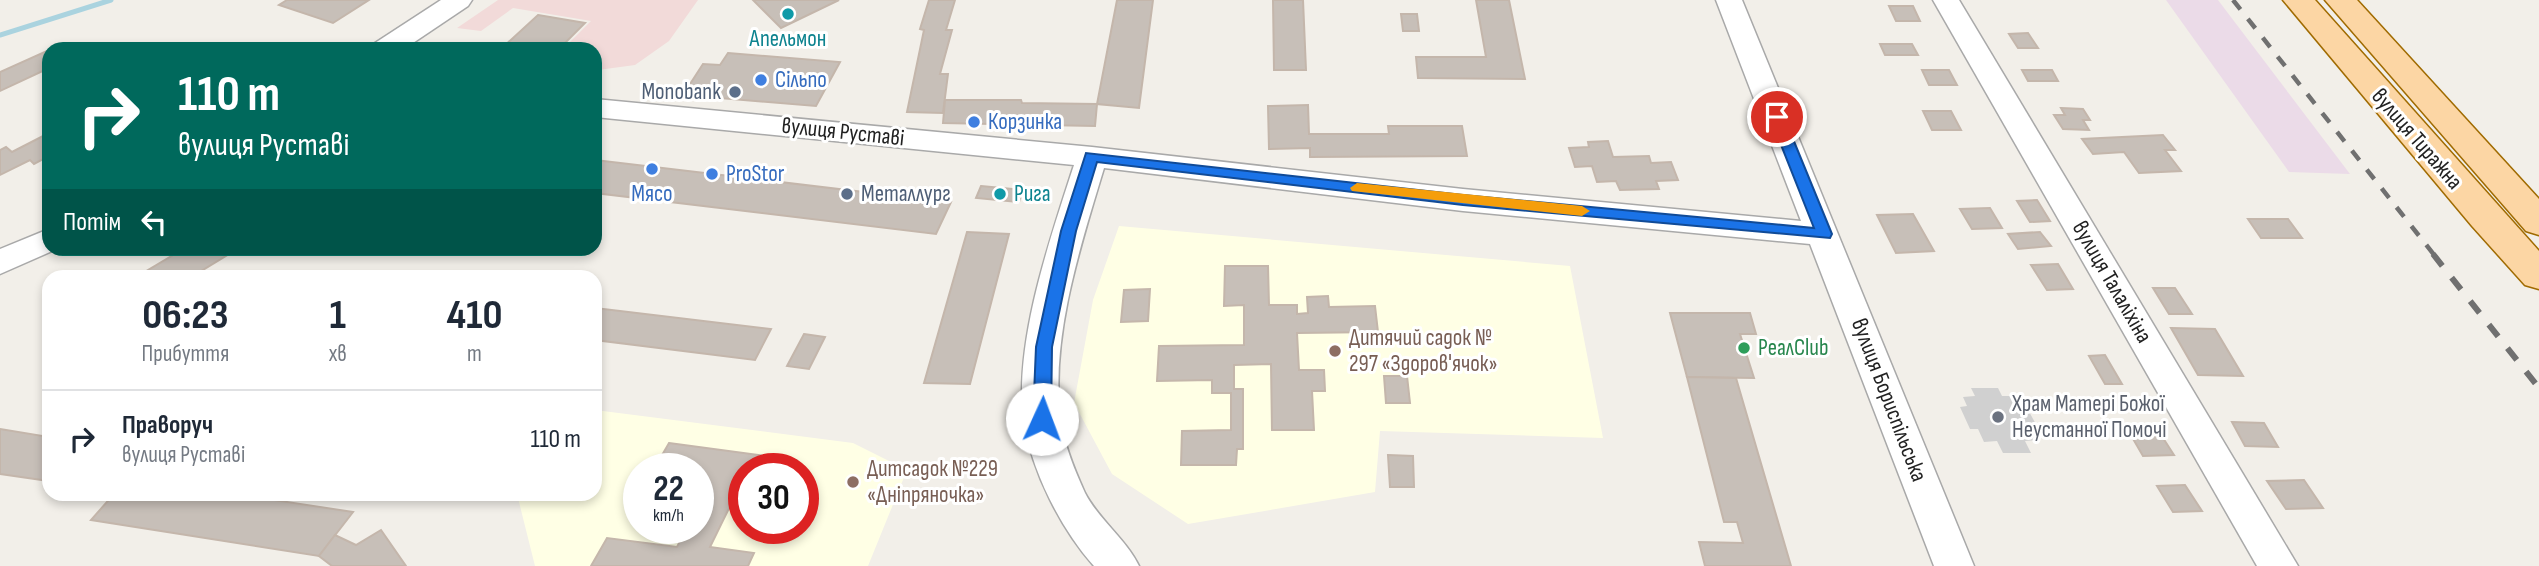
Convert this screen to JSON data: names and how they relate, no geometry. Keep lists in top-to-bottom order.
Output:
{
  "streets": {
    "main road": ["вулиця Тиражна"],
    "street": ["вулиця Руставі", "вулиця Талаліхіна", "вулиця Бориспільська"]
  },
  "crossings": [
    ["вулиця Руставі", "вулиця Бориспільська"]
  ],
  "places": [
    "Апельмон",
    "Сільпо",
    "Monobank",
    "Корзинка",
    "Мясо",
    "ProStor",
    "Металлург",
    "Рига",
    "РеалClub",
    "Дитячий садок № 297 «Здоров'ячок»",
    "Храм Матері Божої Неустанної Помочі",
    "Дитсадок №229 «Дніпряночка»"
  ],
  "page": {
    "turn": ["110 m", "вулиця Руставі"],
    "then": "Потім",
    "eta": [
      "06:23",
      "Прибуття",
      "1",
      "хв",
      "410",
      "m"
    ],
    "list": [
      {
        "name": "Праворуч",
        "note": "вулиця Руставі",
        "value": "110 m"
      }
    ],
    "speed": "22 km/h",
    "limit": "30"
  }
}
